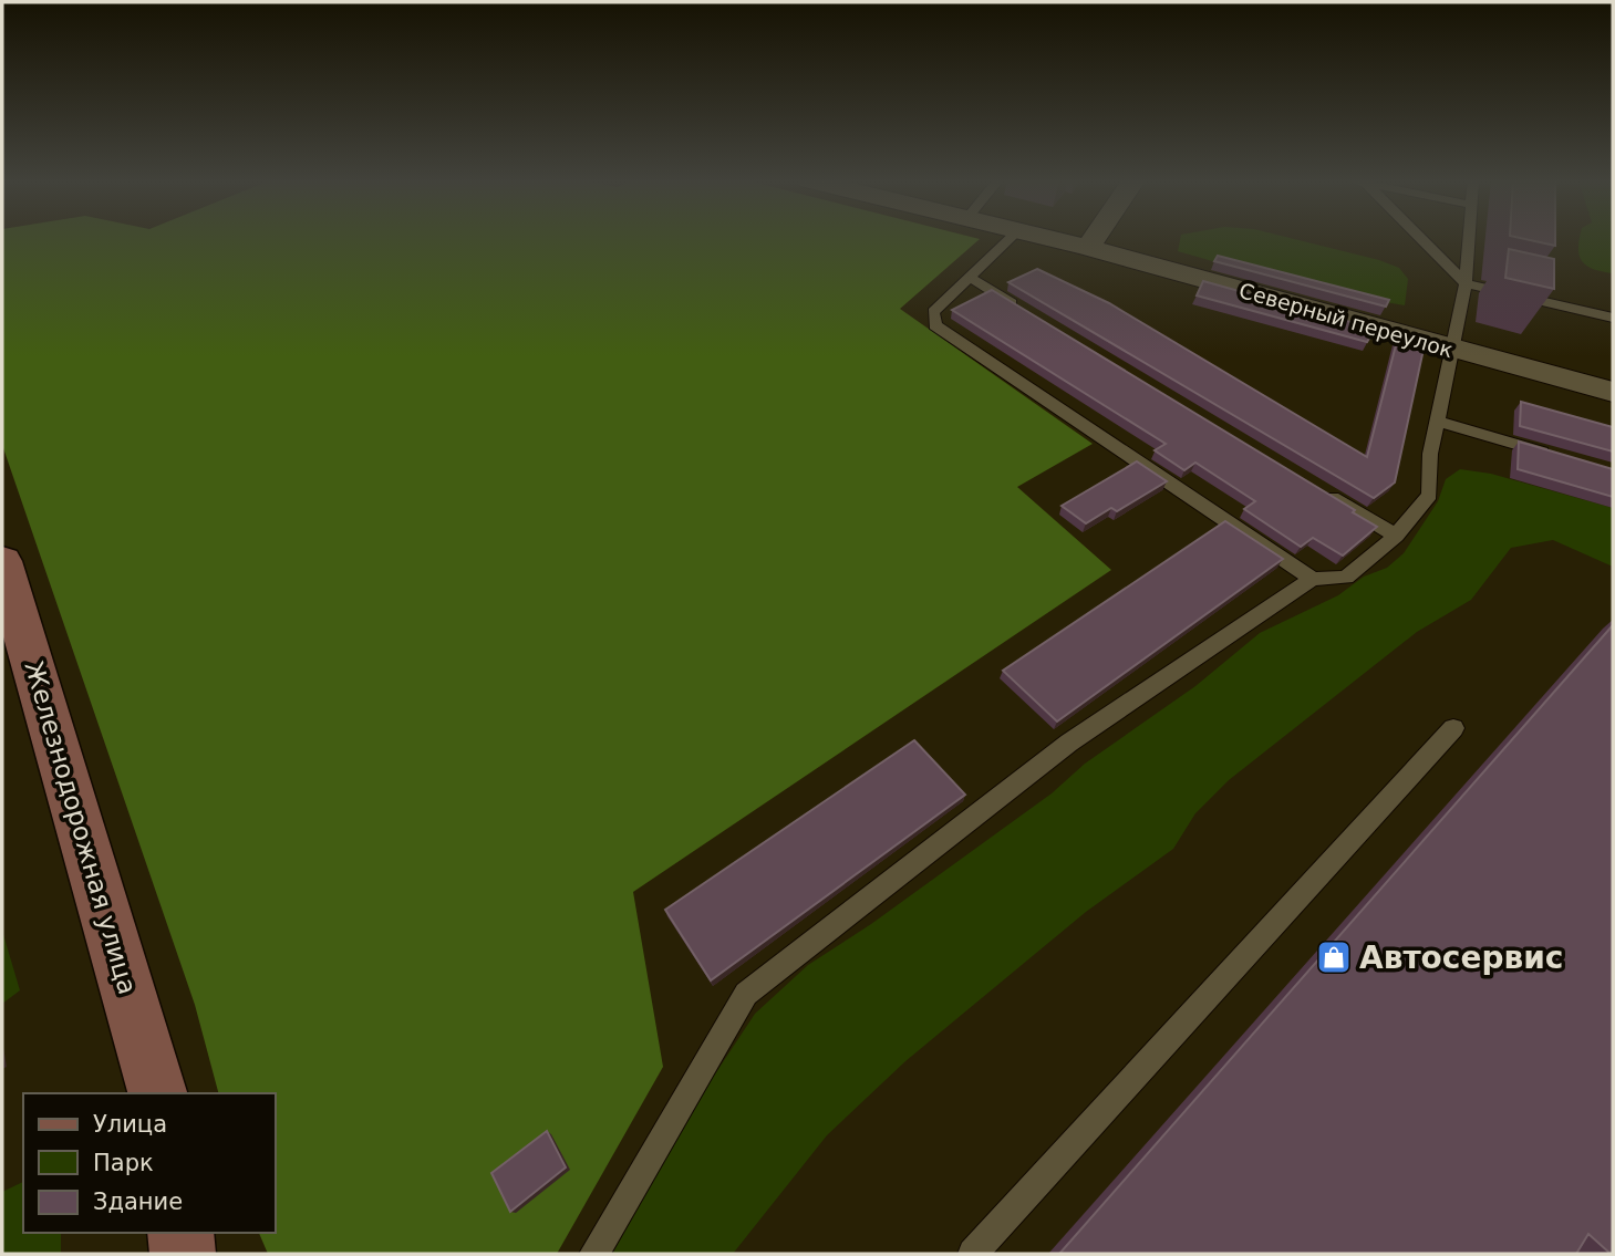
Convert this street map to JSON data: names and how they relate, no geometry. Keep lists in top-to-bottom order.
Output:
{
  "streets": {
    "main road": ["Железнодорожная улица"],
    "street": ["Северный переулок"]
  },
  "places": {
    "shop": ["Автосервис"]
  },
  "legend": ["Улица", "Парк", "Здание"]
}
